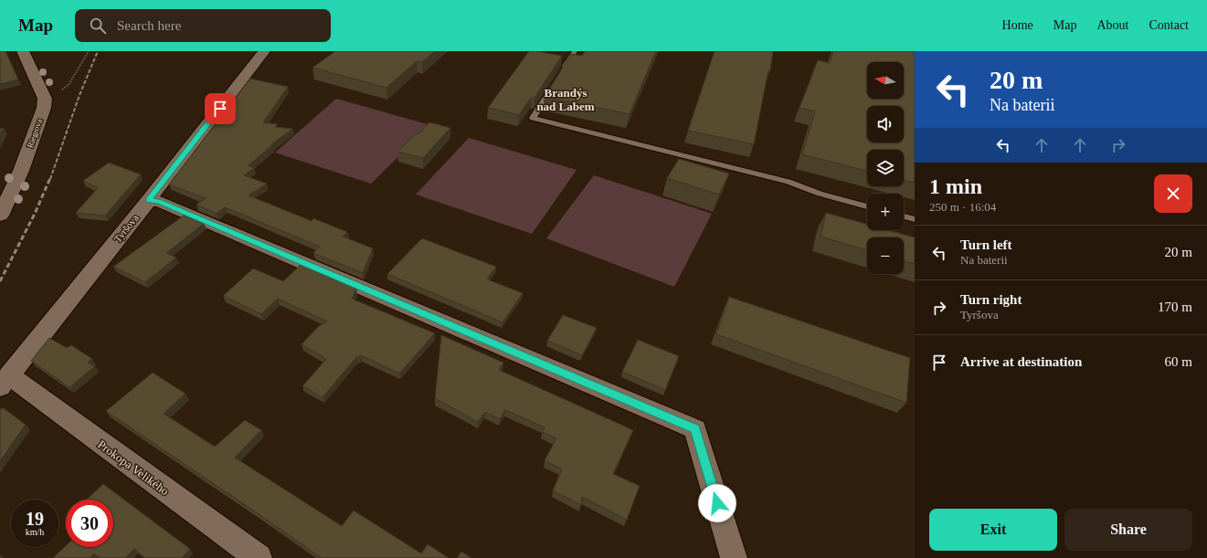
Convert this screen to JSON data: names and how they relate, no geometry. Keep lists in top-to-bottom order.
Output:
{
  "streets": {
    "street": ["Riegrova", "Tyršova", "Prokopa Velikého"]
  },
  "crossings": [
    ["Tyršova", "Prokopa Velikého"]
  ],
  "districts": ["Brandýs nad Labem"],
  "north": "left",
  "page": {
    "header": "Map",
    "search": "Search here",
    "nav": [
      "Home",
      "Map",
      "About",
      "Contact"
    ],
    "turn": ["20 m", "Na baterii"],
    "map_buttons": ["+", "−"],
    "heading": ["1 min", "250 m · 16:04"],
    "list": [
      {
        "name": "Turn left",
        "note": "Na baterii",
        "value": "20 m"
      },
      {
        "name": "Turn right",
        "note": "Tyršova",
        "value": "170 m"
      },
      {
        "name": "Arrive at destination",
        "value": "60 m"
      }
    ],
    "speed": "19 km/h",
    "limit": "30",
    "buttons": ["Exit", "Share"]
  }
}
